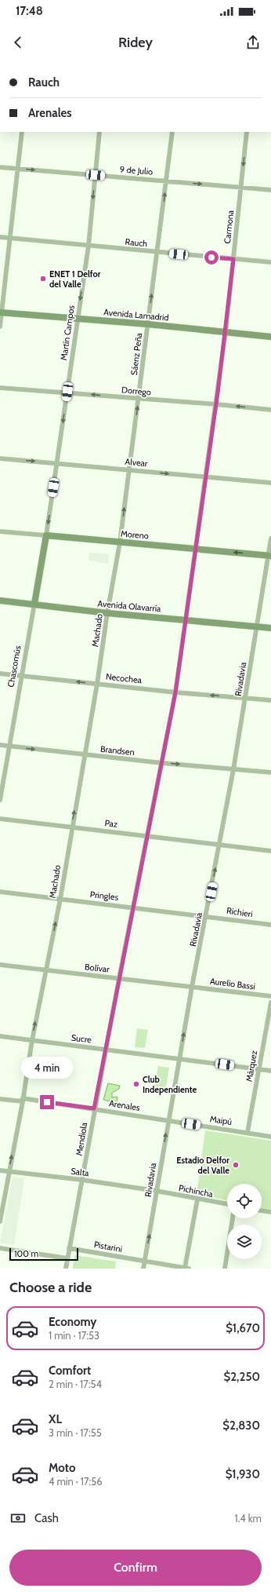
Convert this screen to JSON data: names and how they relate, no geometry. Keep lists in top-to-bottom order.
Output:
{
  "streets": {
    "main road": [
      "Avenida Lamadrid",
      "Moreno",
      "Avenida Olavarría",
      "Chascomús"
    ],
    "street": [
      "9 de Julio",
      "Carmona",
      "Rauch",
      "Martín Campos",
      "Sáenz Peña",
      "Dorrego",
      "Alvear",
      "Machado",
      "Necochea",
      "Rivadavia",
      "Brandsen",
      "Paz",
      "Pringles",
      "Richieri",
      "Bolívar",
      "Aurelio Bassi",
      "Sucre",
      "Márquez",
      "Arenales",
      "Maipú",
      "Mendiola",
      "Salta",
      "Pichincha",
      "Pistarini"
    ]
  },
  "crossings": [
    ["9 de Julio", "Carmona"],
    ["9 de Julio", "Martín Campos"],
    ["9 de Julio", "Sáenz Peña"],
    ["Carmona", "Rauch"],
    ["Carmona", "Avenida Lamadrid"],
    ["Carmona", "Dorrego"],
    ["Carmona", "Alvear"],
    ["Carmona", "Moreno"],
    ["Carmona", "Mendiola"],
    ["Rauch", "Martín Campos"],
    ["Rauch", "Sáenz Peña"],
    ["Avenida Lamadrid", "Martín Campos"],
    ["Avenida Lamadrid", "Sáenz Peña"],
    ["Martín Campos", "Dorrego"],
    ["Martín Campos", "Alvear"],
    ["Martín Campos", "Moreno"],
    ["Martín Campos", "Chascomús"],
    ["Sáenz Peña", "Dorrego"],
    ["Sáenz Peña", "Alvear"],
    ["Sáenz Peña", "Moreno"],
    ["Sáenz Peña", "Machado"],
    ["Moreno", "Machado"],
    ["Moreno", "Chascomús"],
    ["Moreno", "Rivadavia"],
    ["Moreno", "Mendiola"],
    ["Avenida Olavarría", "Machado"],
    ["Avenida Olavarría", "Chascomús"],
    ["Avenida Olavarría", "Rivadavia"],
    ["Avenida Olavarría", "Mendiola"],
    ["Machado", "Necochea"],
    ["Machado", "Brandsen"],
    ["Machado", "Paz"],
    ["Machado", "Pringles"],
    ["Machado", "Bolívar"],
    ["Machado", "Sucre"],
    ["Machado", "Arenales"],
    ["Machado", "Salta"],
    ["Chascomús", "Necochea"],
    ["Chascomús", "Brandsen"],
    ["Necochea", "Rivadavia"],
    ["Necochea", "Mendiola"],
    ["Rivadavia", "Brandsen"],
    ["Rivadavia", "Paz"],
    ["Rivadavia", "Pringles"],
    ["Rivadavia", "Richieri"],
    ["Rivadavia", "Bolívar"],
    ["Rivadavia", "Aurelio Bassi"],
    ["Rivadavia", "Sucre"],
    ["Rivadavia", "Arenales"],
    ["Rivadavia", "Maipú"],
    ["Rivadavia", "Salta"],
    ["Rivadavia", "Pichincha"],
    ["Rivadavia", "Pistarini"],
    ["Brandsen", "Mendiola"],
    ["Paz", "Mendiola"],
    ["Pringles", "Richieri"],
    ["Pringles", "Mendiola"],
    ["Bolívar", "Aurelio Bassi"],
    ["Bolívar", "Mendiola"],
    ["Sucre", "Márquez"],
    ["Sucre", "Mendiola"],
    ["Márquez", "Maipú"],
    ["Arenales", "Maipú"],
    ["Arenales", "Mendiola"],
    ["Mendiola", "Salta"],
    ["Mendiola", "Pistarini"],
    ["Salta", "Pichincha"]
  ],
  "one_way": [
    "9 de Julio",
    "Martín Campos",
    "Sáenz Peña",
    "Dorrego",
    "Alvear",
    "Machado",
    "Necochea",
    "Rivadavia",
    "Brandsen"
  ],
  "places": ["ENET 1 Delfor del Valle", "Club Independiente", "Estadio Delfor del Valle"],
  "scale_bar": "100 m",
  "page": {
    "status": "17:48",
    "header": "Ridey",
    "banner": ["Rauch", "Arenales"],
    "bubble": "4 min",
    "scale": "100 m",
    "heading": "Choose a ride",
    "list": [
      {
        "name": "Economy",
        "note": "1 min · 17:53",
        "value": "$1,670"
      },
      {
        "name": "Comfort",
        "note": "2 min · 17:54",
        "value": "$2,250"
      },
      {
        "name": "XL",
        "note": "3 min · 17:55",
        "value": "$2,830"
      },
      {
        "name": "Moto",
        "note": "4 min · 17:56",
        "value": "$1,930"
      }
    ],
    "pay": ["Cash", "1.4 km"],
    "buttons": "Confirm"
  }
}
